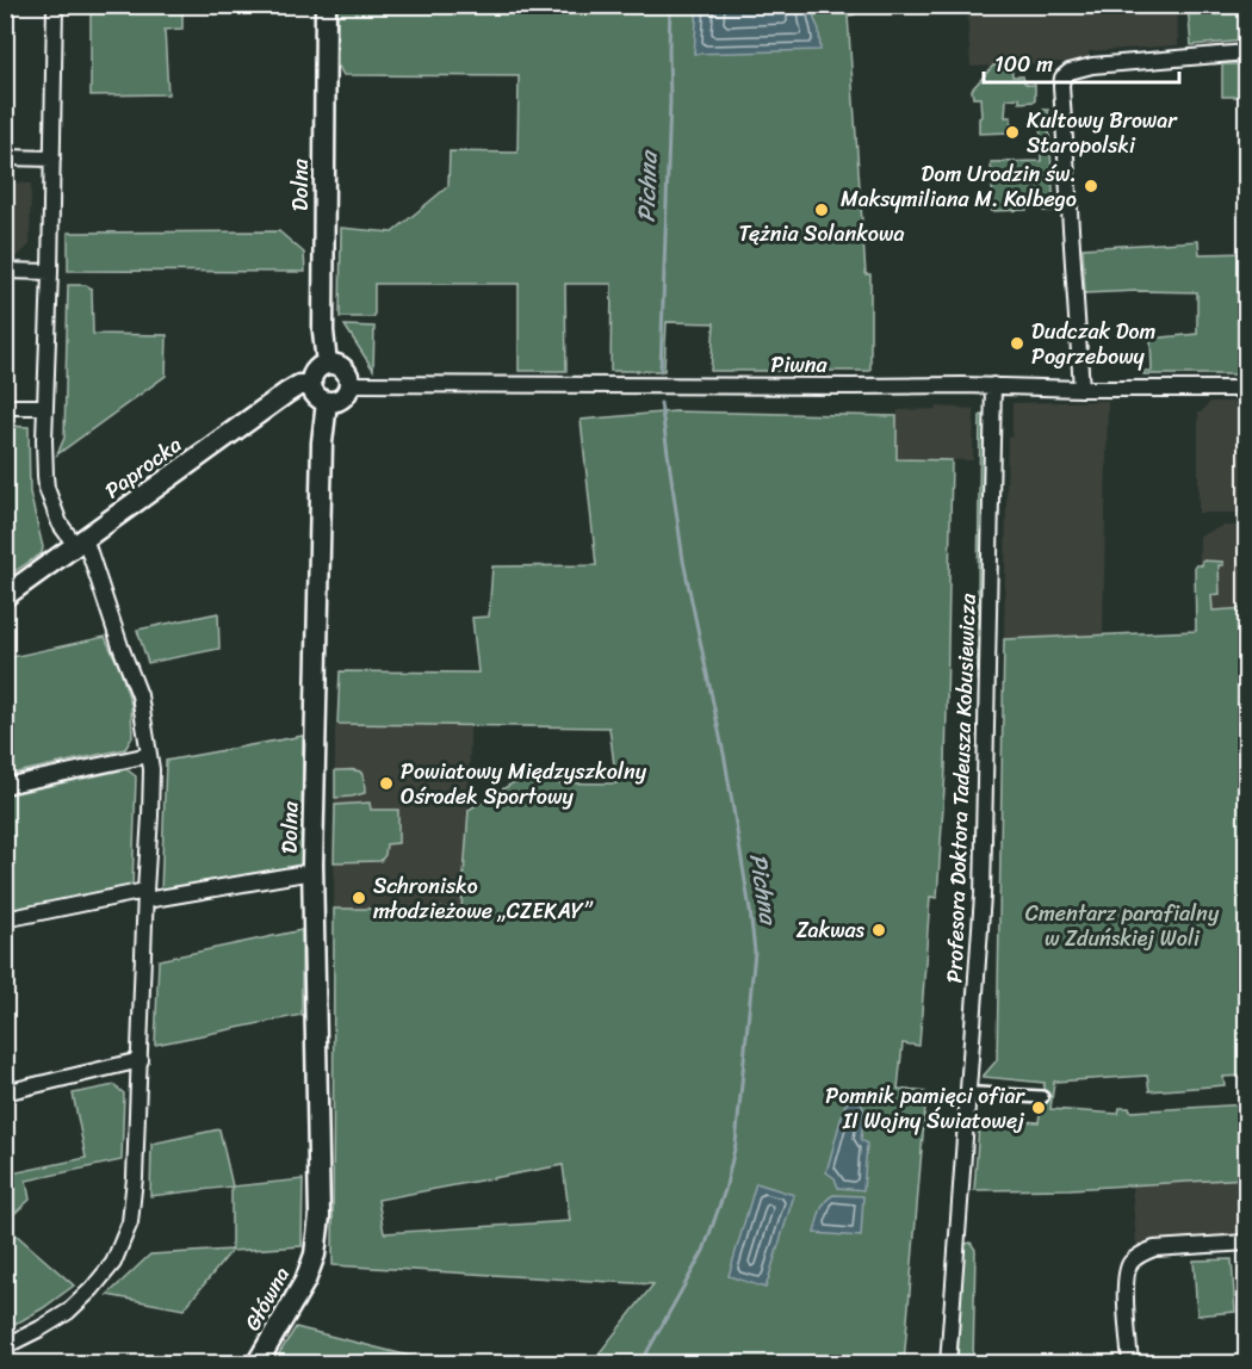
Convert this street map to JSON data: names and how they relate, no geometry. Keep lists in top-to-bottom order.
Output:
{
  "streets": {
    "street": [
      "Dolna",
      "Piwna",
      "Paprocka",
      "Profesora Doktora Tadeusza Kobusiewicza",
      "Główna"
    ]
  },
  "crossings": [
    ["Dolna", "Piwna"],
    ["Dolna", "Paprocka"],
    ["Dolna", "Główna"],
    ["Piwna", "Paprocka"],
    ["Piwna", "Profesora Doktora Tadeusza Kobusiewicza"]
  ],
  "water": ["Pichna"],
  "parks": ["Cmentarz parafialny w Zduńskiej Woli"],
  "places": [
    "Kultowy Browar Staropolski",
    "Dom Urodzin św. Maksymiliana M. Kolbego",
    "Tężnia Solankowa",
    "Dudczak Dom Pogrzebowy",
    "Powiatowy Międzyszkolny Ośrodek Sportowy",
    "Schronisko młodzieżowe „CZEKAY”",
    "Zakwas",
    "Pomnik pamięci ofiar II Wojny Światowej"
  ],
  "scale_bar": "100 m"
}
